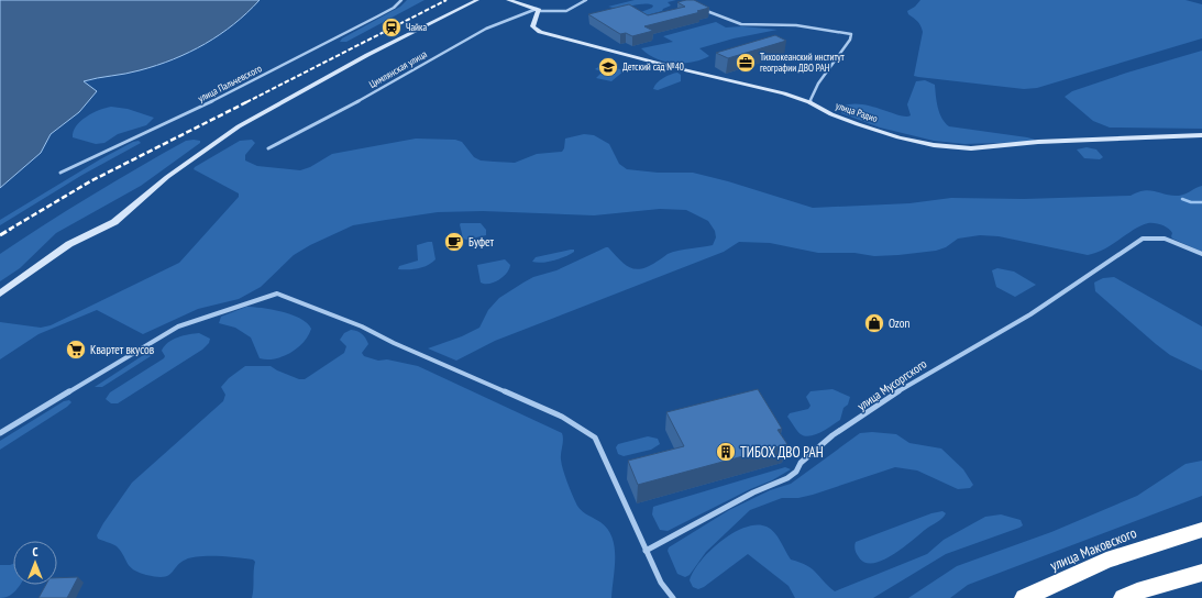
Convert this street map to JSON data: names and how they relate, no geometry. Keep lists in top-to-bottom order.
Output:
{
  "streets": {
    "highway": ["улица Маковского"],
    "main road": ["улица Радио"],
    "street": ["Цимлянская улица", "улица Пальчевского", "улица Мусоргского"]
  },
  "crossings": [
    ["Цимлянская улица", "улица Радио"]
  ],
  "places": {
    "station": ["Чайка"],
    "office": ["Тихоокеанский институт географии ДВО РАН"],
    "school or university": ["Детский сад №40"],
    "cafe": ["Буфет"],
    "shop": ["Ozon"],
    "supermarket": ["Квартет вкусов"],
    "building": ["ТИБОХ ДВО РАН"]
  },
  "north": "top"
}
